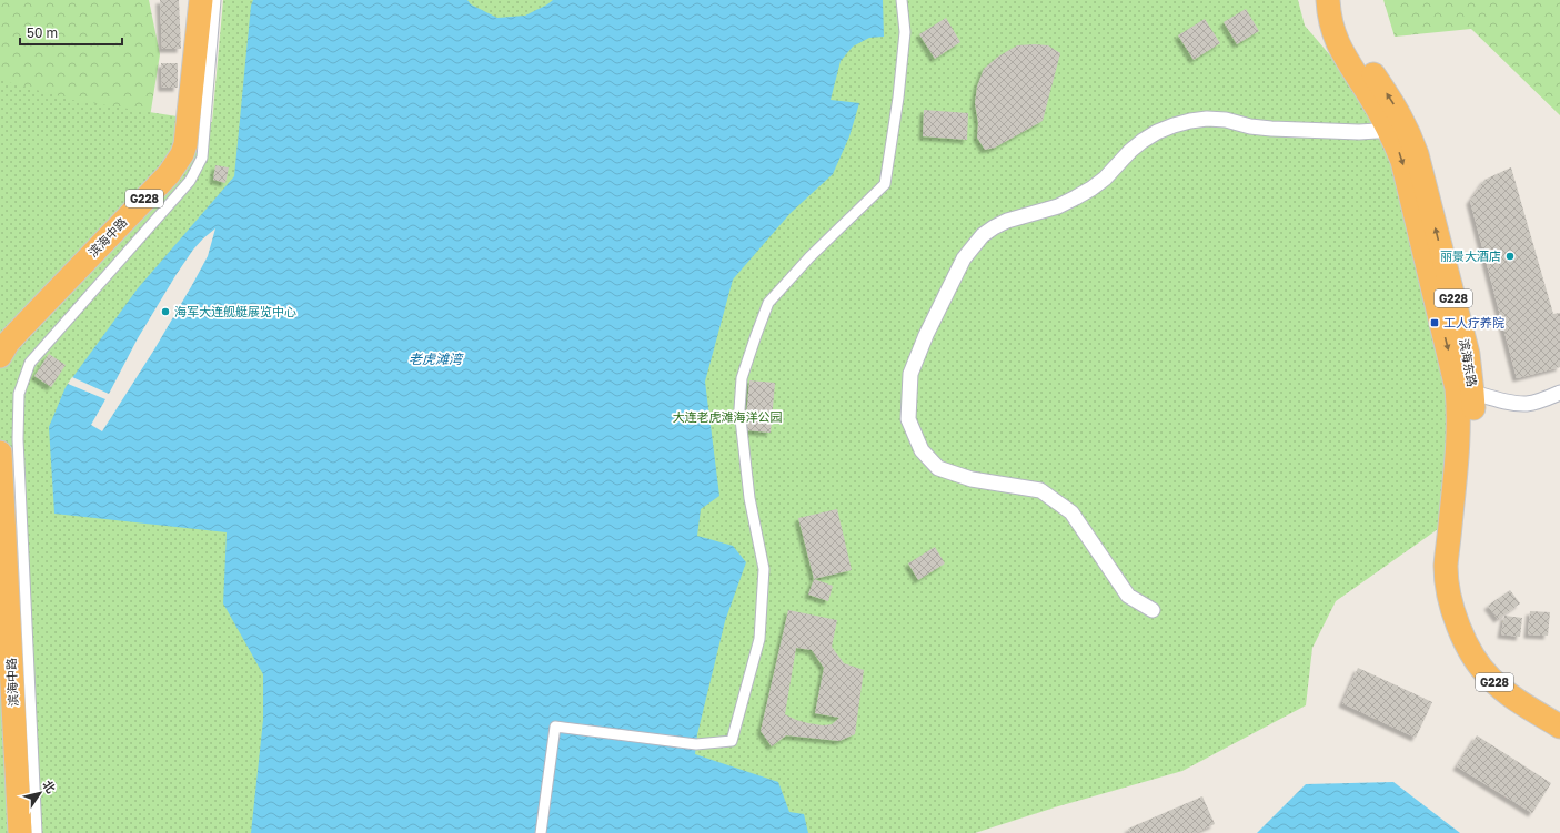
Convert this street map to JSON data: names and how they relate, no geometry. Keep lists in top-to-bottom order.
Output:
{
  "streets": {
    "highway": ["G228", "滨海中路", "滨海东路"]
  },
  "water": ["老虎滩湾"],
  "parks": ["大连老虎滩海洋公园"],
  "places": {
    "other": ["丽景大酒店", "海军大连舰艇展览中心"],
    "transit": ["工人疗养院"]
  },
  "scale_bar": "50 m",
  "north": "top right"
}
